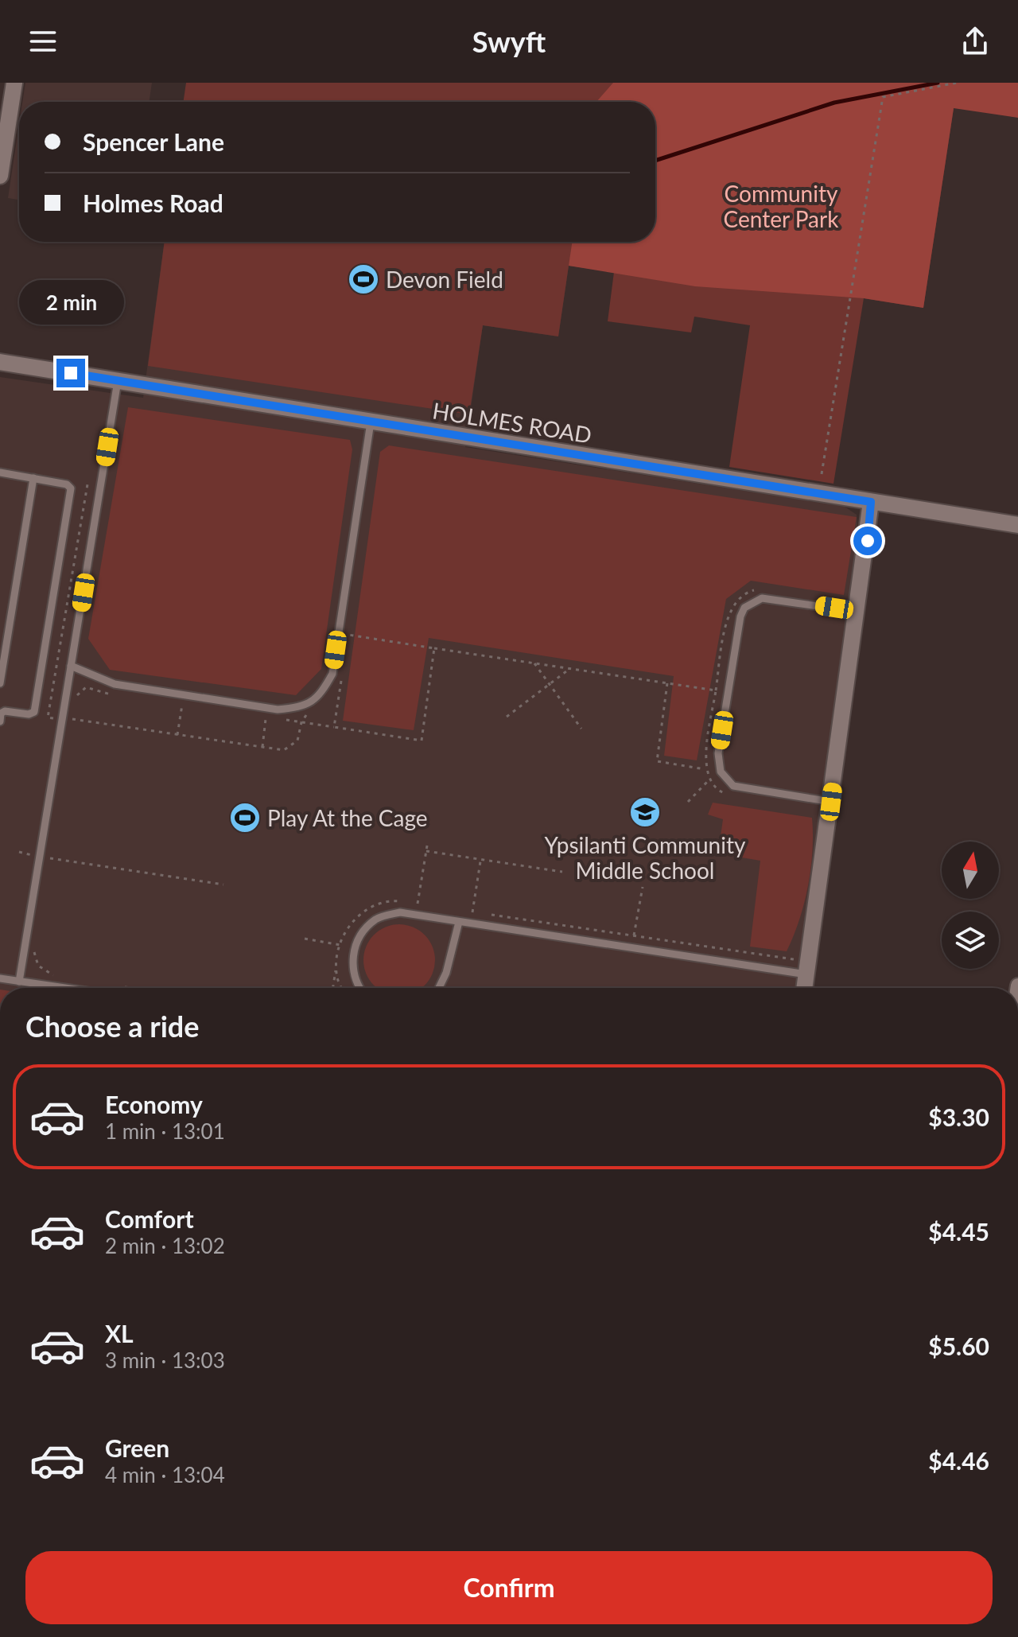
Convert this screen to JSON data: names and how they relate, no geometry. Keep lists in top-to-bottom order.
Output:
{
  "streets": {
    "main road": ["HOLMES ROAD"]
  },
  "parks": ["Community Center Park"],
  "places": {
    "sports": ["Devon Field", "Play At the Cage"],
    "school or university": ["Ypsilanti Community Middle School"]
  },
  "north": "top",
  "page": {
    "header": "Swyft",
    "banner": ["Spencer Lane", "Holmes Road"],
    "bubble": "2 min",
    "heading": "Choose a ride",
    "list": [
      {
        "name": "Economy",
        "note": "1 min · 13:01",
        "value": "$3.30"
      },
      {
        "name": "Comfort",
        "note": "2 min · 13:02",
        "value": "$4.45"
      },
      {
        "name": "XL",
        "note": "3 min · 13:03",
        "value": "$5.60"
      },
      {
        "name": "Green",
        "note": "4 min · 13:04",
        "value": "$4.46"
      }
    ],
    "buttons": "Confirm"
  }
}
